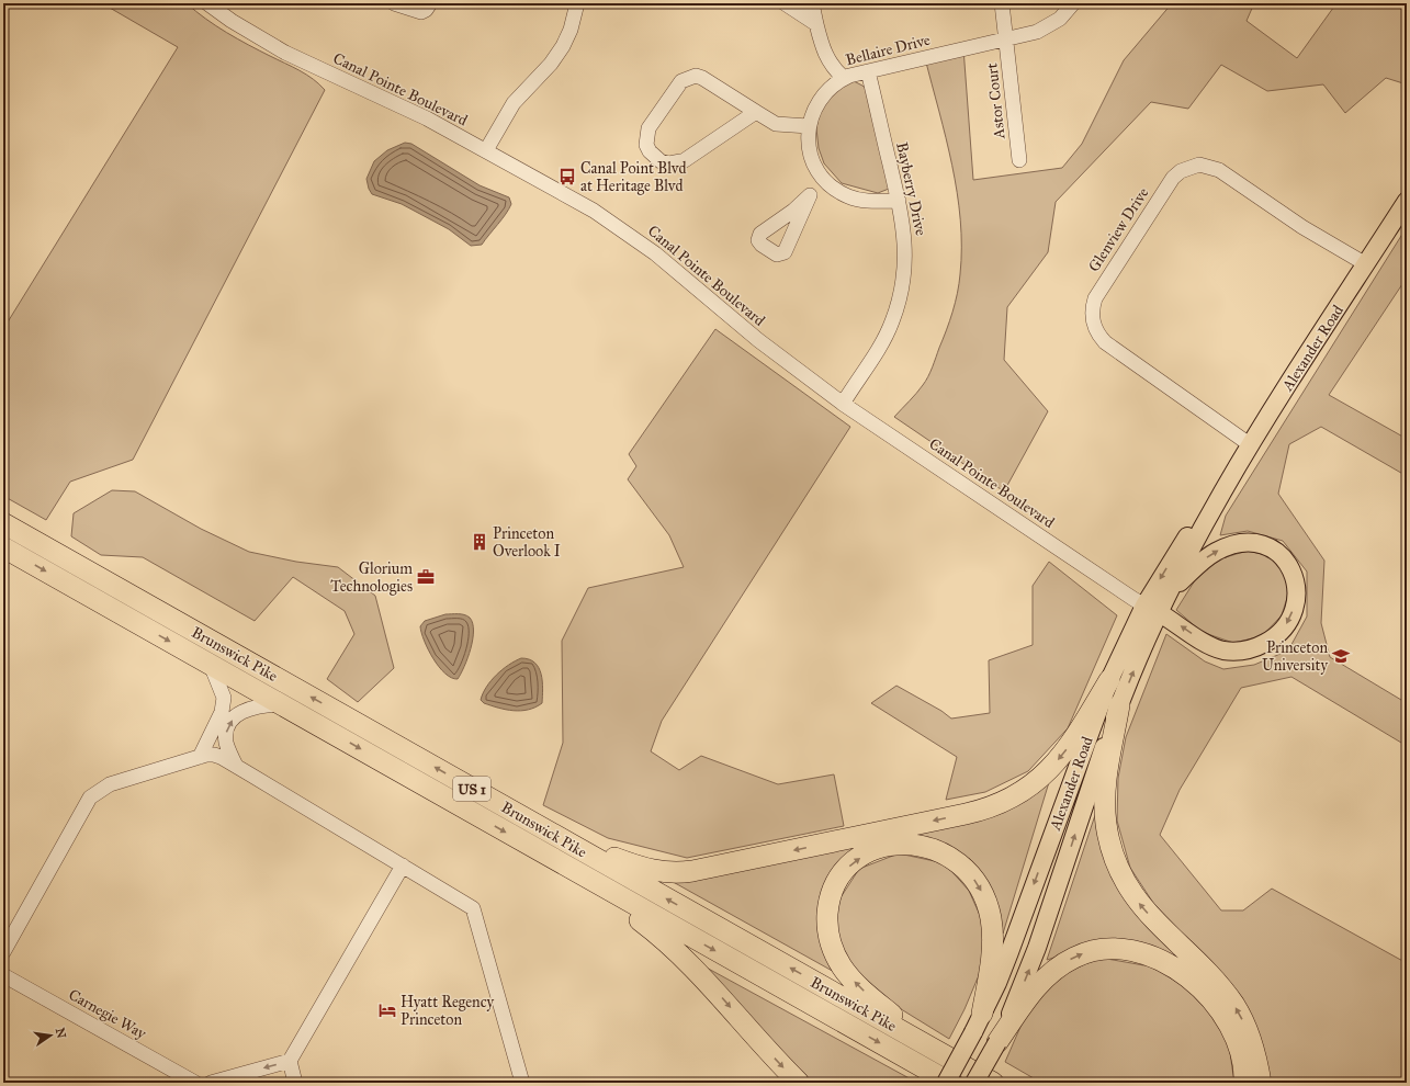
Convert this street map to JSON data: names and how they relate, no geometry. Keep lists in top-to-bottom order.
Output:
{
  "streets": {
    "highway": ["Brunswick Pike", "US 1"],
    "main road": ["Alexander Road"],
    "street": [
      "Bellaire Drive",
      "Canal Pointe Boulevard",
      "Astor Court",
      "Bayberry Drive",
      "Glenview Drive",
      "Carnegie Way"
    ]
  },
  "crossings": [
    ["Bellaire Drive", "Astor Court"],
    ["Bellaire Drive", "Bayberry Drive"],
    ["Canal Pointe Boulevard", "Bayberry Drive"],
    ["Canal Pointe Boulevard", "Alexander Road"],
    ["Glenview Drive", "Alexander Road"]
  ],
  "places": {
    "bus stop": ["Canal Point Blvd at Heritage Blvd"],
    "building": ["Princeton Overlook I"],
    "office": ["Glorium Technologies"],
    "school or university": ["Princeton University"],
    "hotel": ["Hyatt Regency Princeton"]
  },
  "north": "right"
}
